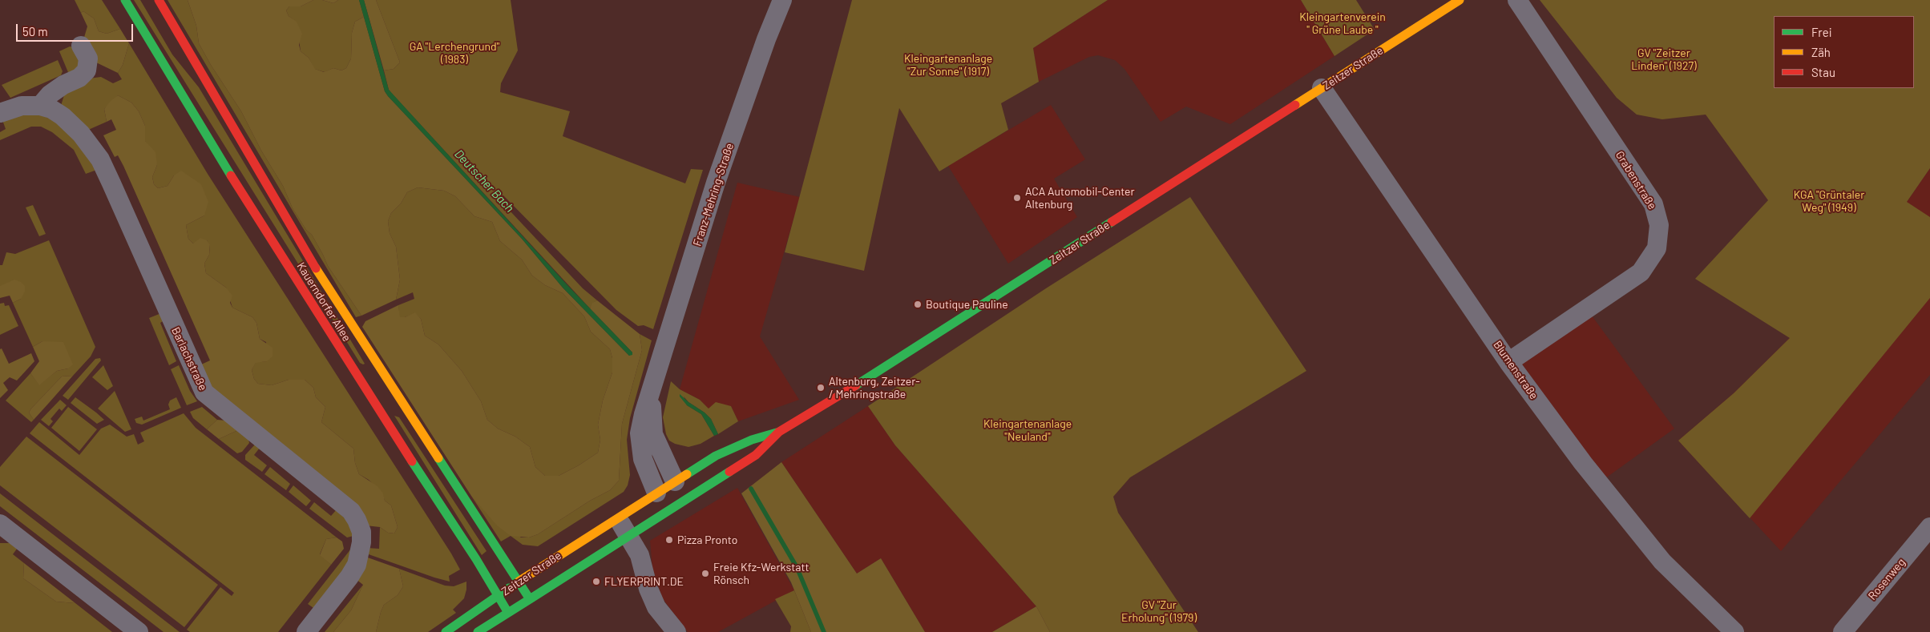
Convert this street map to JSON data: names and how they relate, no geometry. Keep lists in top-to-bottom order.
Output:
{
  "streets": {
    "main road": ["Zeitzer Straße", "Kauerndorfer Allee"],
    "street": [
      "Grabenstraße",
      "Franz-Mehring-Straße",
      "Barlachstraße",
      "Blumenstraße",
      "Rosenweg"
    ]
  },
  "crossings": [
    ["Zeitzer Straße", "Franz-Mehring-Straße"],
    ["Zeitzer Straße", "Kauerndorfer Allee"],
    ["Zeitzer Straße", "Blumenstraße"],
    ["Grabenstraße", "Blumenstraße"]
  ],
  "water": ["Deutscher Bach"],
  "parks": [
    "Kleingartenverein \" Grüne Laube \"",
    "GA \"Lerchengrund\" (1983)",
    "GV \"Zeitzer Linden\" (1927)",
    "Kleingartenanlage \"Zur Sonne\" (1917)",
    "KGA \"Grüntaler Weg\" (1949)",
    "Kleingartenanlage \"Neuland\"",
    "GV \"Zur Erholung\" (1979)"
  ],
  "places": [
    "ACA Automobil-Center Altenburg",
    "Boutique Pauline",
    "Altenburg, Zeitzer- / Mehringstraße",
    "Pizza Pronto",
    "Freie Kfz-Werkstatt Rönsch",
    "FLYERPRINT.DE"
  ],
  "legend": ["Frei", "Zäh", "Stau"],
  "scale_bar": "50 m"
}
